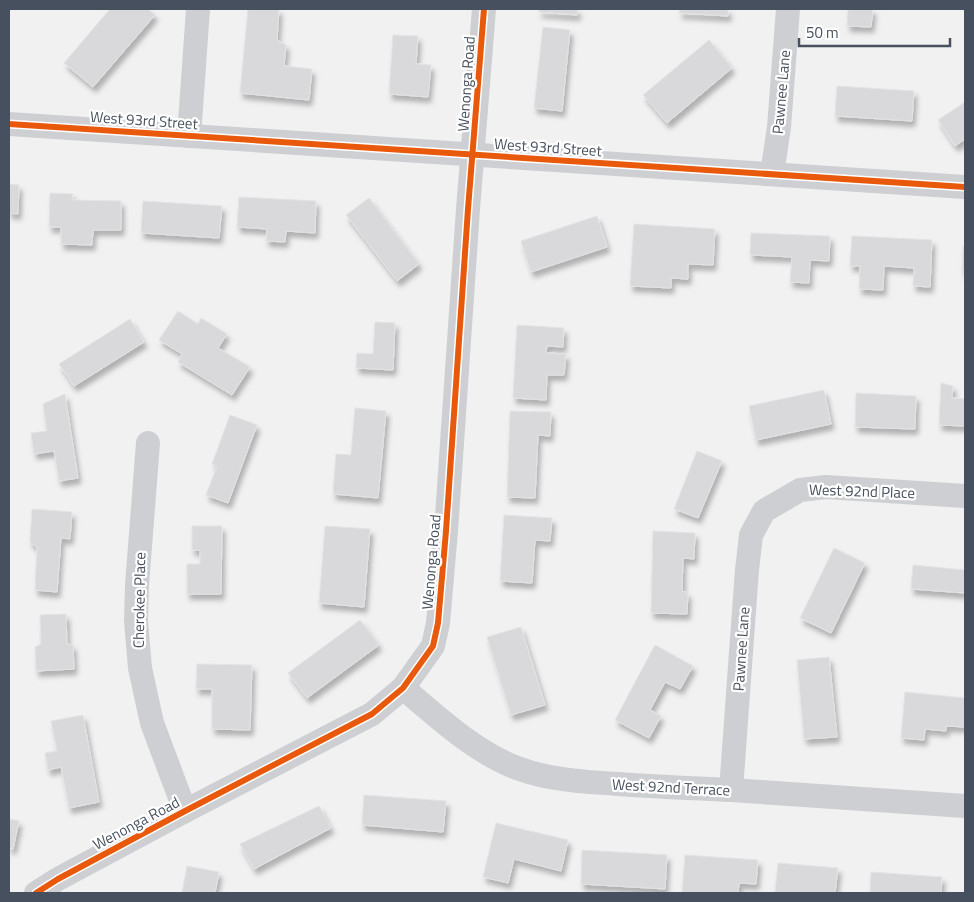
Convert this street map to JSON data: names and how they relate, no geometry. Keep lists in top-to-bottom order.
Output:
{
  "streets": {
    "street": [
      "Wenonga Road",
      "Pawnee Lane",
      "West 93rd Street",
      "West 92nd Place",
      "Cherokee Place",
      "West 92nd Terrace"
    ]
  },
  "crossings": [
    ["Wenonga Road", "West 93rd Street"],
    ["Wenonga Road", "Cherokee Place"],
    ["Wenonga Road", "West 92nd Terrace"],
    ["Pawnee Lane", "West 93rd Street"],
    ["Pawnee Lane", "West 92nd Place"],
    ["Pawnee Lane", "West 92nd Terrace"]
  ],
  "scale_bar": "50 m"
}
